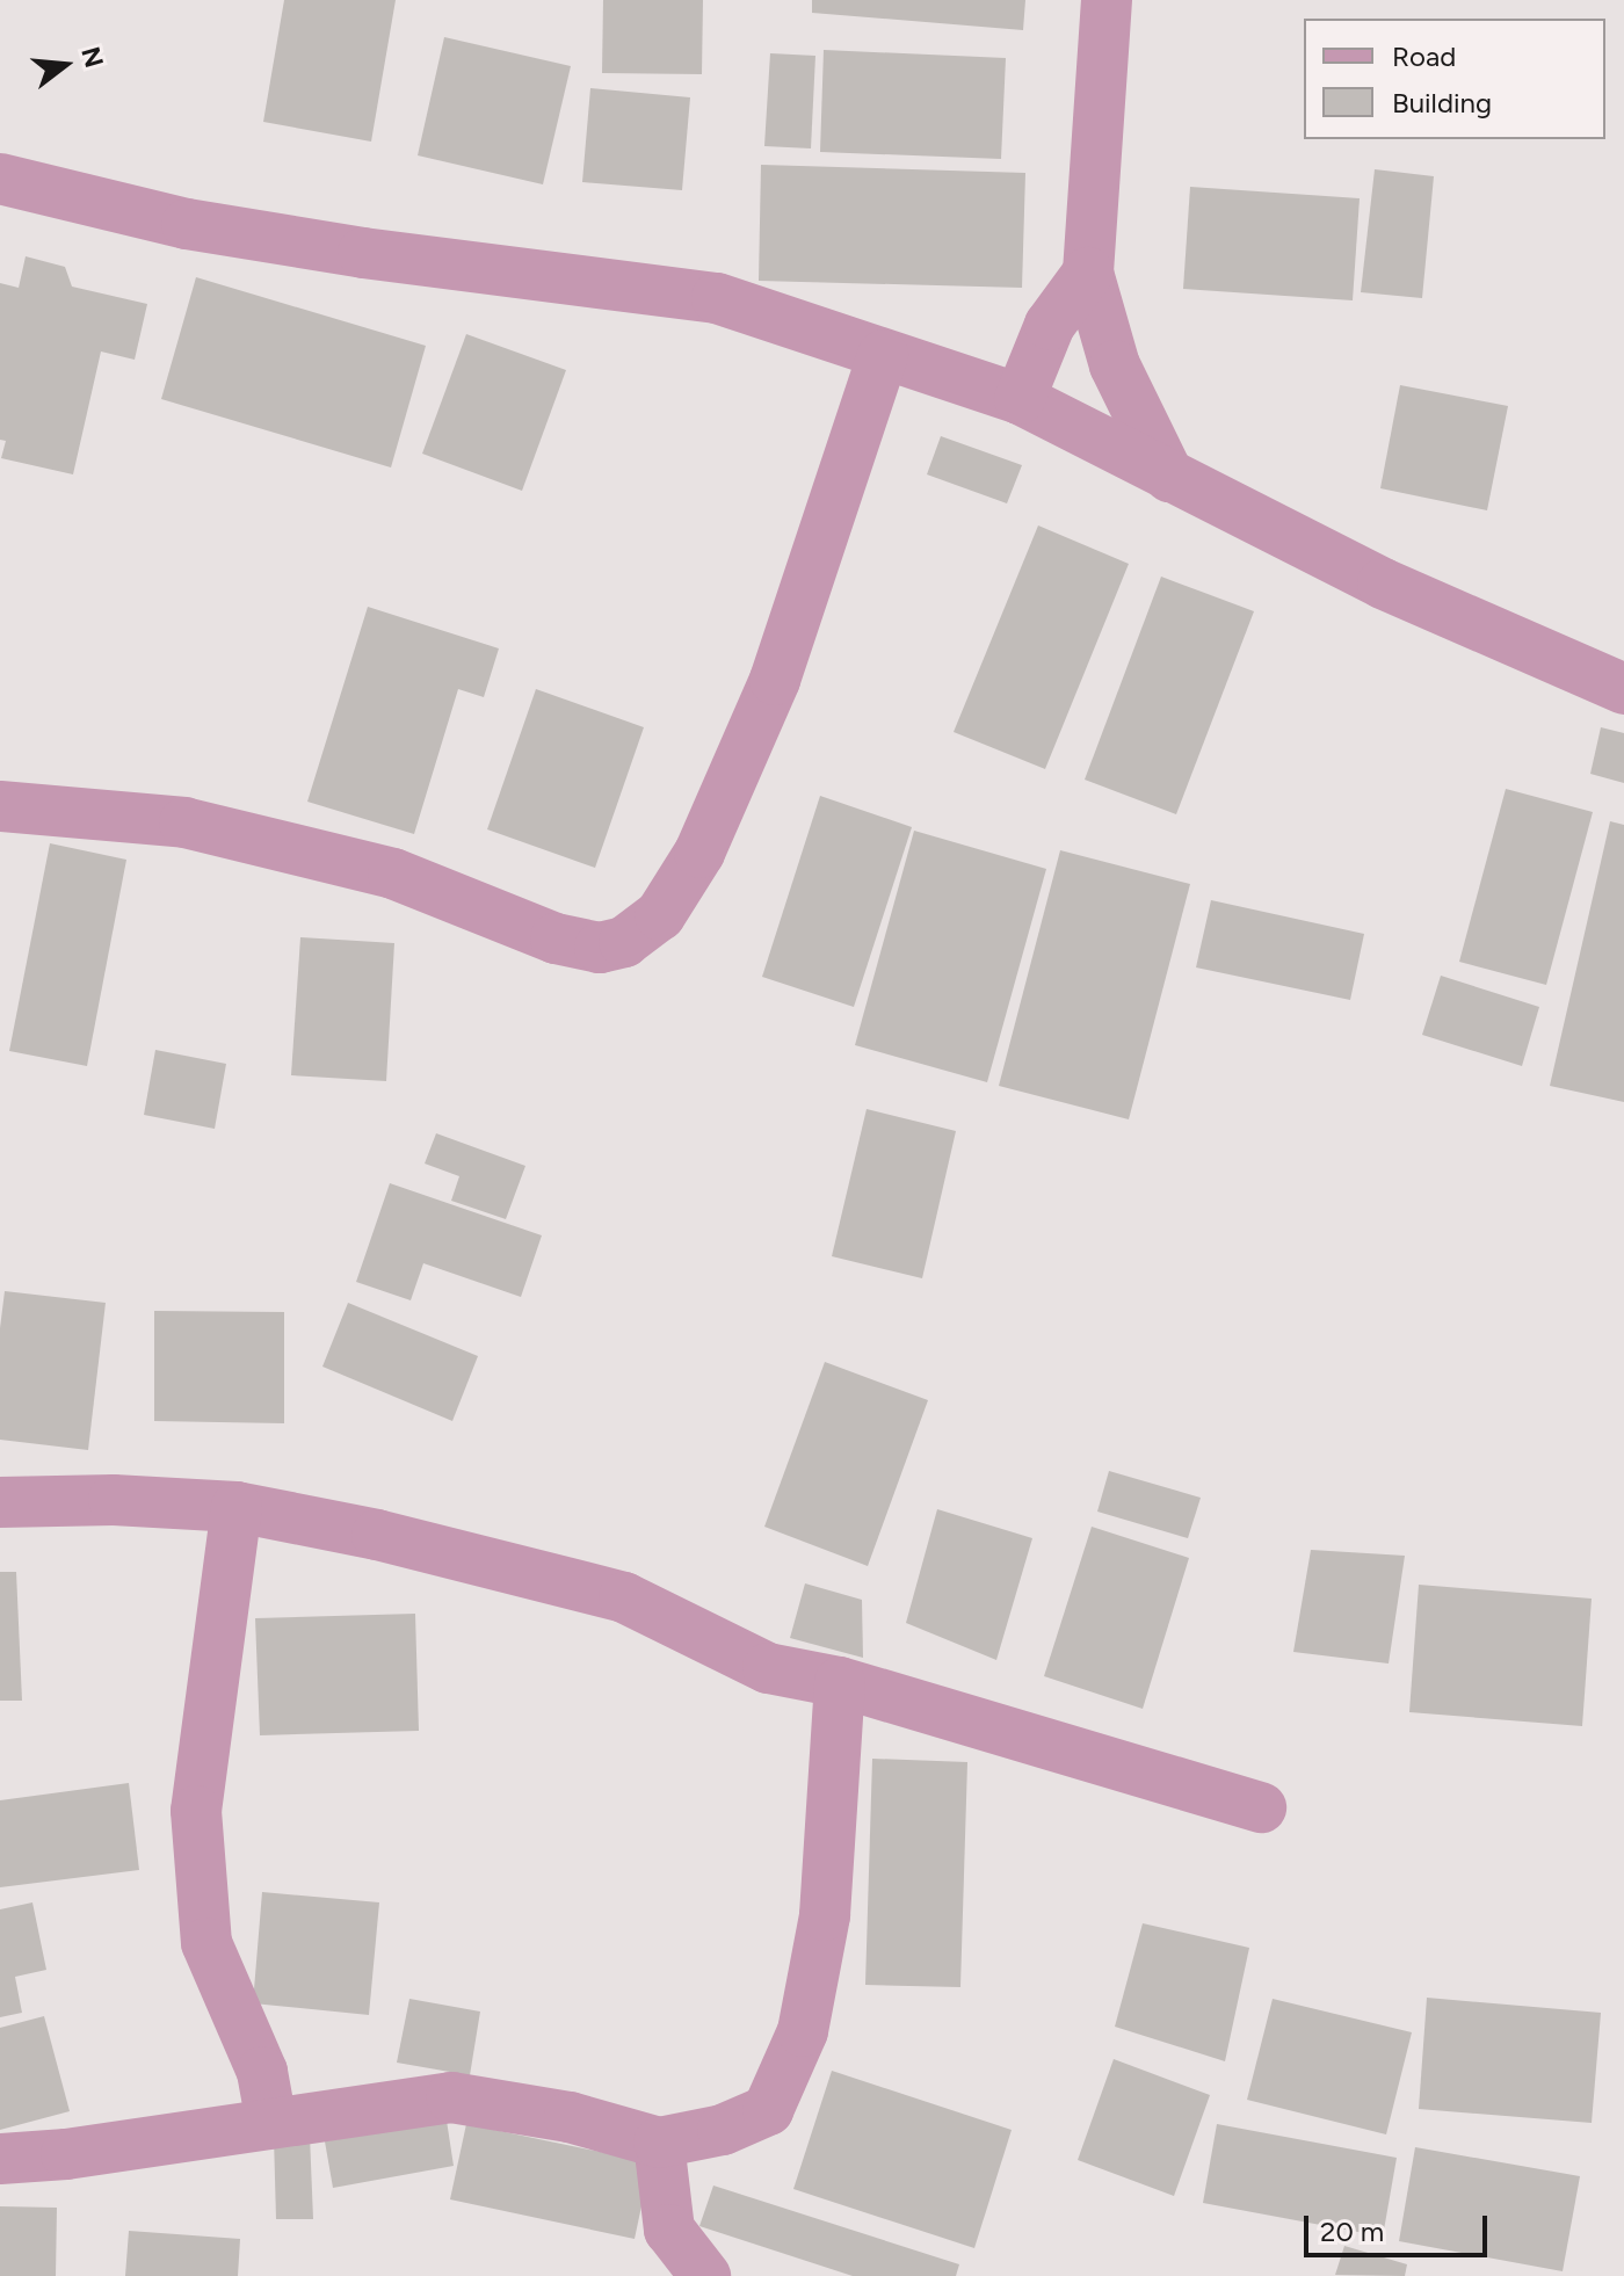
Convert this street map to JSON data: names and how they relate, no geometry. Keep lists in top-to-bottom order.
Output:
{
  "legend": ["Road", "Building"],
  "scale_bar": "20 m",
  "north": "right"
}
